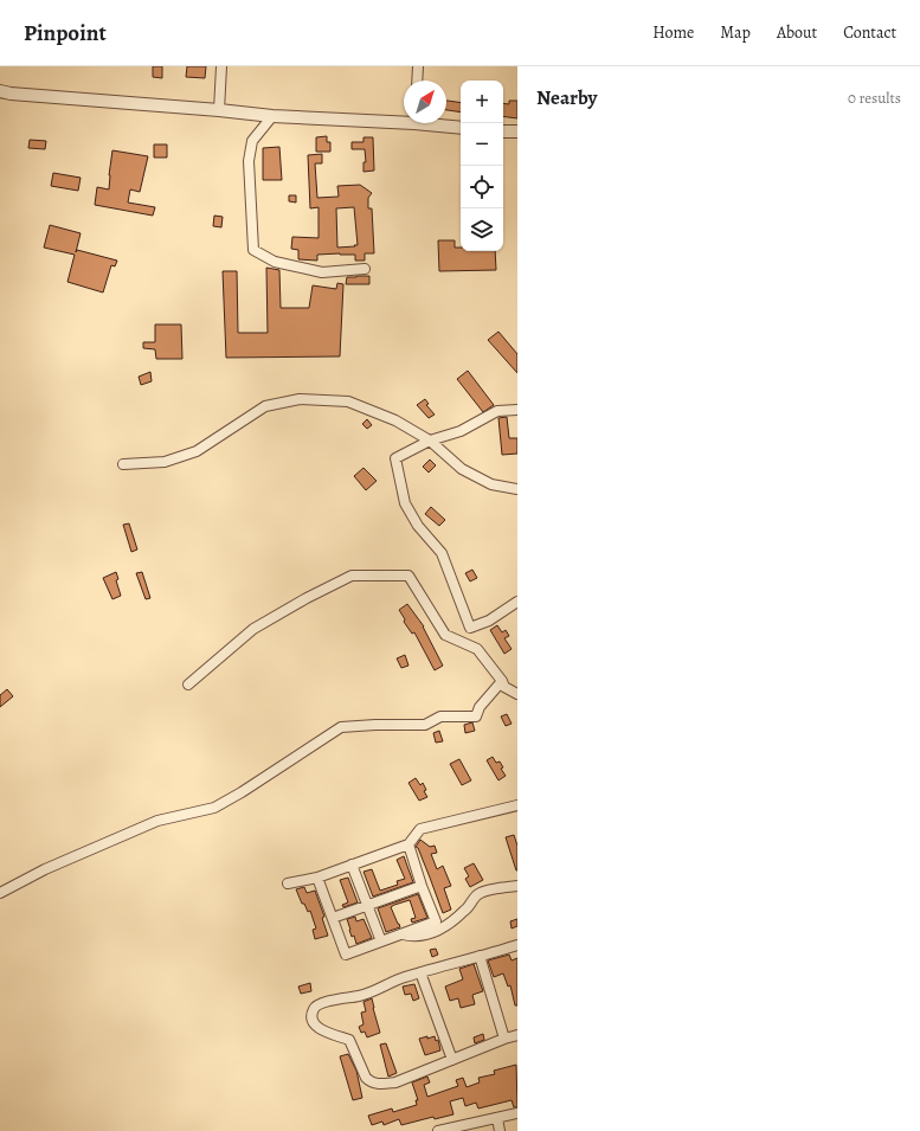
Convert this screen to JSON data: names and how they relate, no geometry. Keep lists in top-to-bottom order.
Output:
{
  "north": "top right",
  "page": {
    "header": "Pinpoint",
    "nav": [
      "Home",
      "Map",
      "About",
      "Contact"
    ],
    "heading": ["Nearby", "0 results"],
    "map_buttons": ["+", "−"]
  }
}
